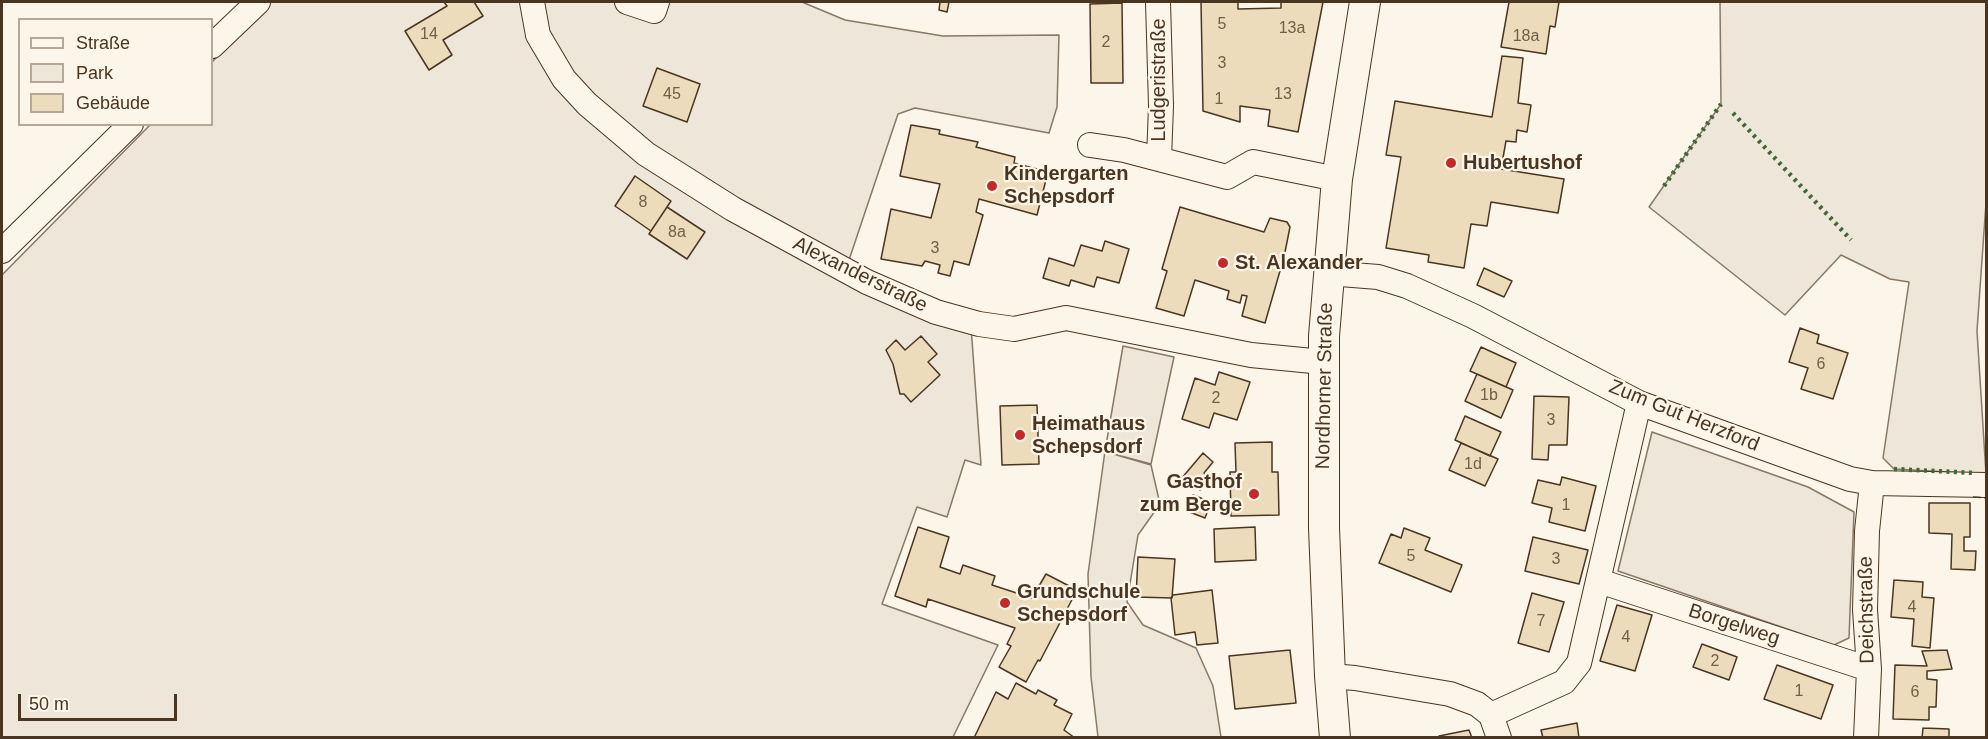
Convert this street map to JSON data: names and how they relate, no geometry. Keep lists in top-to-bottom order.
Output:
{
  "streets": {
    "main road": ["Nordhorner Straße"],
    "street": [
      "Ludgeristraße",
      "Alexanderstraße",
      "Zum Gut Herzford",
      "Deichstraße",
      "Borgelweg"
    ]
  },
  "crossings": [
    ["Ludgeristraße", "Nordhorner Straße"],
    ["Alexanderstraße", "Nordhorner Straße"],
    ["Nordhorner Straße", "Zum Gut Herzford"],
    ["Zum Gut Herzford", "Deichstraße"],
    ["Deichstraße", "Borgelweg"]
  ],
  "places": [
    "Hubertushof",
    "Kindergarten Schepsdorf",
    "St. Alexander",
    "Heimathaus Schepsdorf",
    "Gasthof zum Berge",
    "Grundschule Schepsdorf"
  ],
  "house_numbers": [
    "5",
    "13a",
    "14",
    "18a",
    "2",
    "3",
    "45",
    "13",
    "1",
    "8",
    "8a",
    "3",
    "6",
    "1b",
    "2",
    "3",
    "1d",
    "1",
    "5",
    "3",
    "4",
    "7",
    "4",
    "2",
    "1",
    "6"
  ],
  "legend": ["Straße", "Park", "Gebäude"],
  "scale_bar": "50 m"
}
